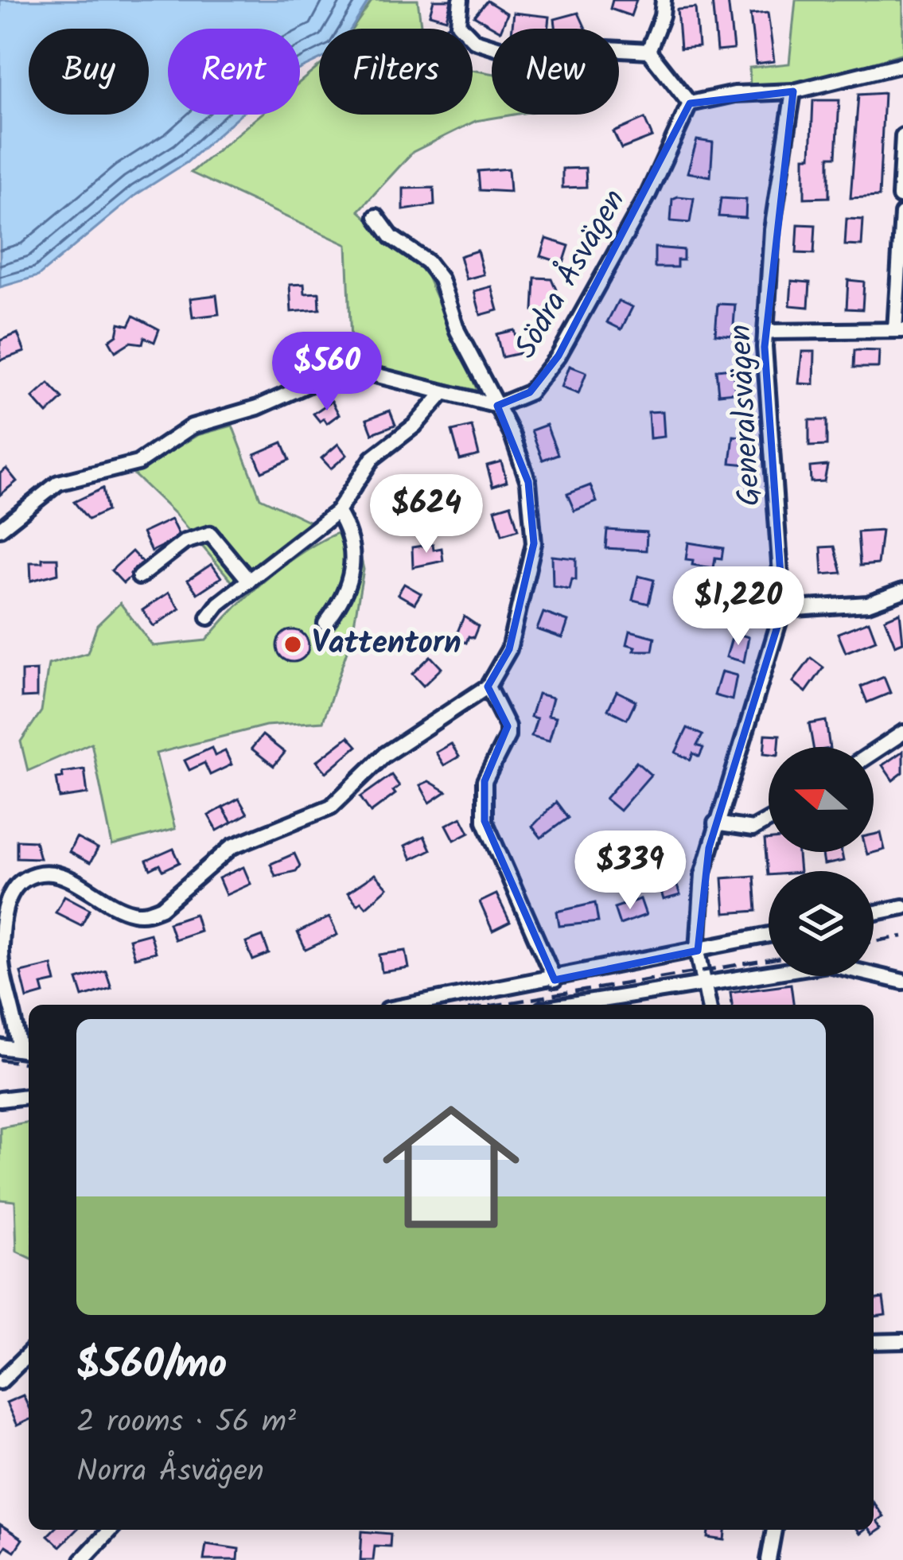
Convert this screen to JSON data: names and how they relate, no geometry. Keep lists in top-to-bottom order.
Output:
{
  "streets": {
    "street": ["Södra Åsvägen", "Generalsvägen"]
  },
  "places": ["Vattentorn"],
  "north": "left",
  "page": {
    "chip": [
      "Buy",
      "Rent",
      "Filters",
      "New"
    ],
    "price": [
      "$560",
      "$624",
      "$1,220",
      "$339"
    ],
    "list": [
      {
        "name": "$560/mo",
        "note": "2 rooms · 56 m² · Norra Åsvägen"
      }
    ]
  }
}
